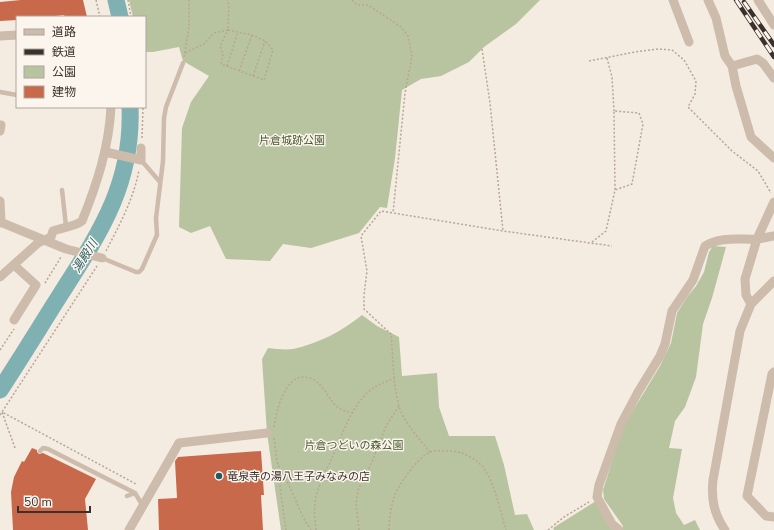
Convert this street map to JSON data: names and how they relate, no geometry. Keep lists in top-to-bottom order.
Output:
{
  "water": ["湯殿川"],
  "parks": ["片倉城跡公園", "片倉つどいの森公園"],
  "places": ["竜泉寺の湯八王子みなみの店"],
  "legend": [
    "道路",
    "鉄道",
    "公園",
    "建物"
  ],
  "scale_bar": "50 m"
}
